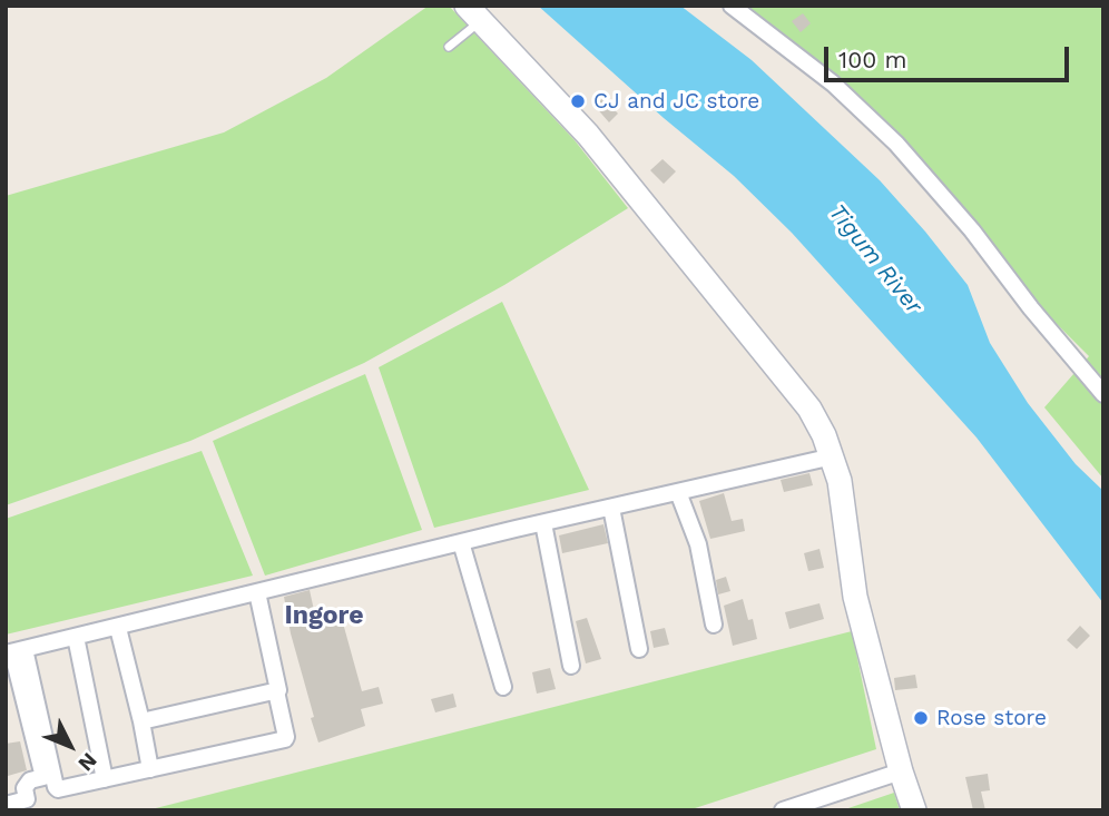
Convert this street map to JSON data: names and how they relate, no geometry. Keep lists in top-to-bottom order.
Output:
{
  "districts": ["Ingore"],
  "water": ["Tigum River"],
  "places": ["CJ and JC store", "Rose store"],
  "scale_bar": "100 m",
  "north": "bottom right"
}
